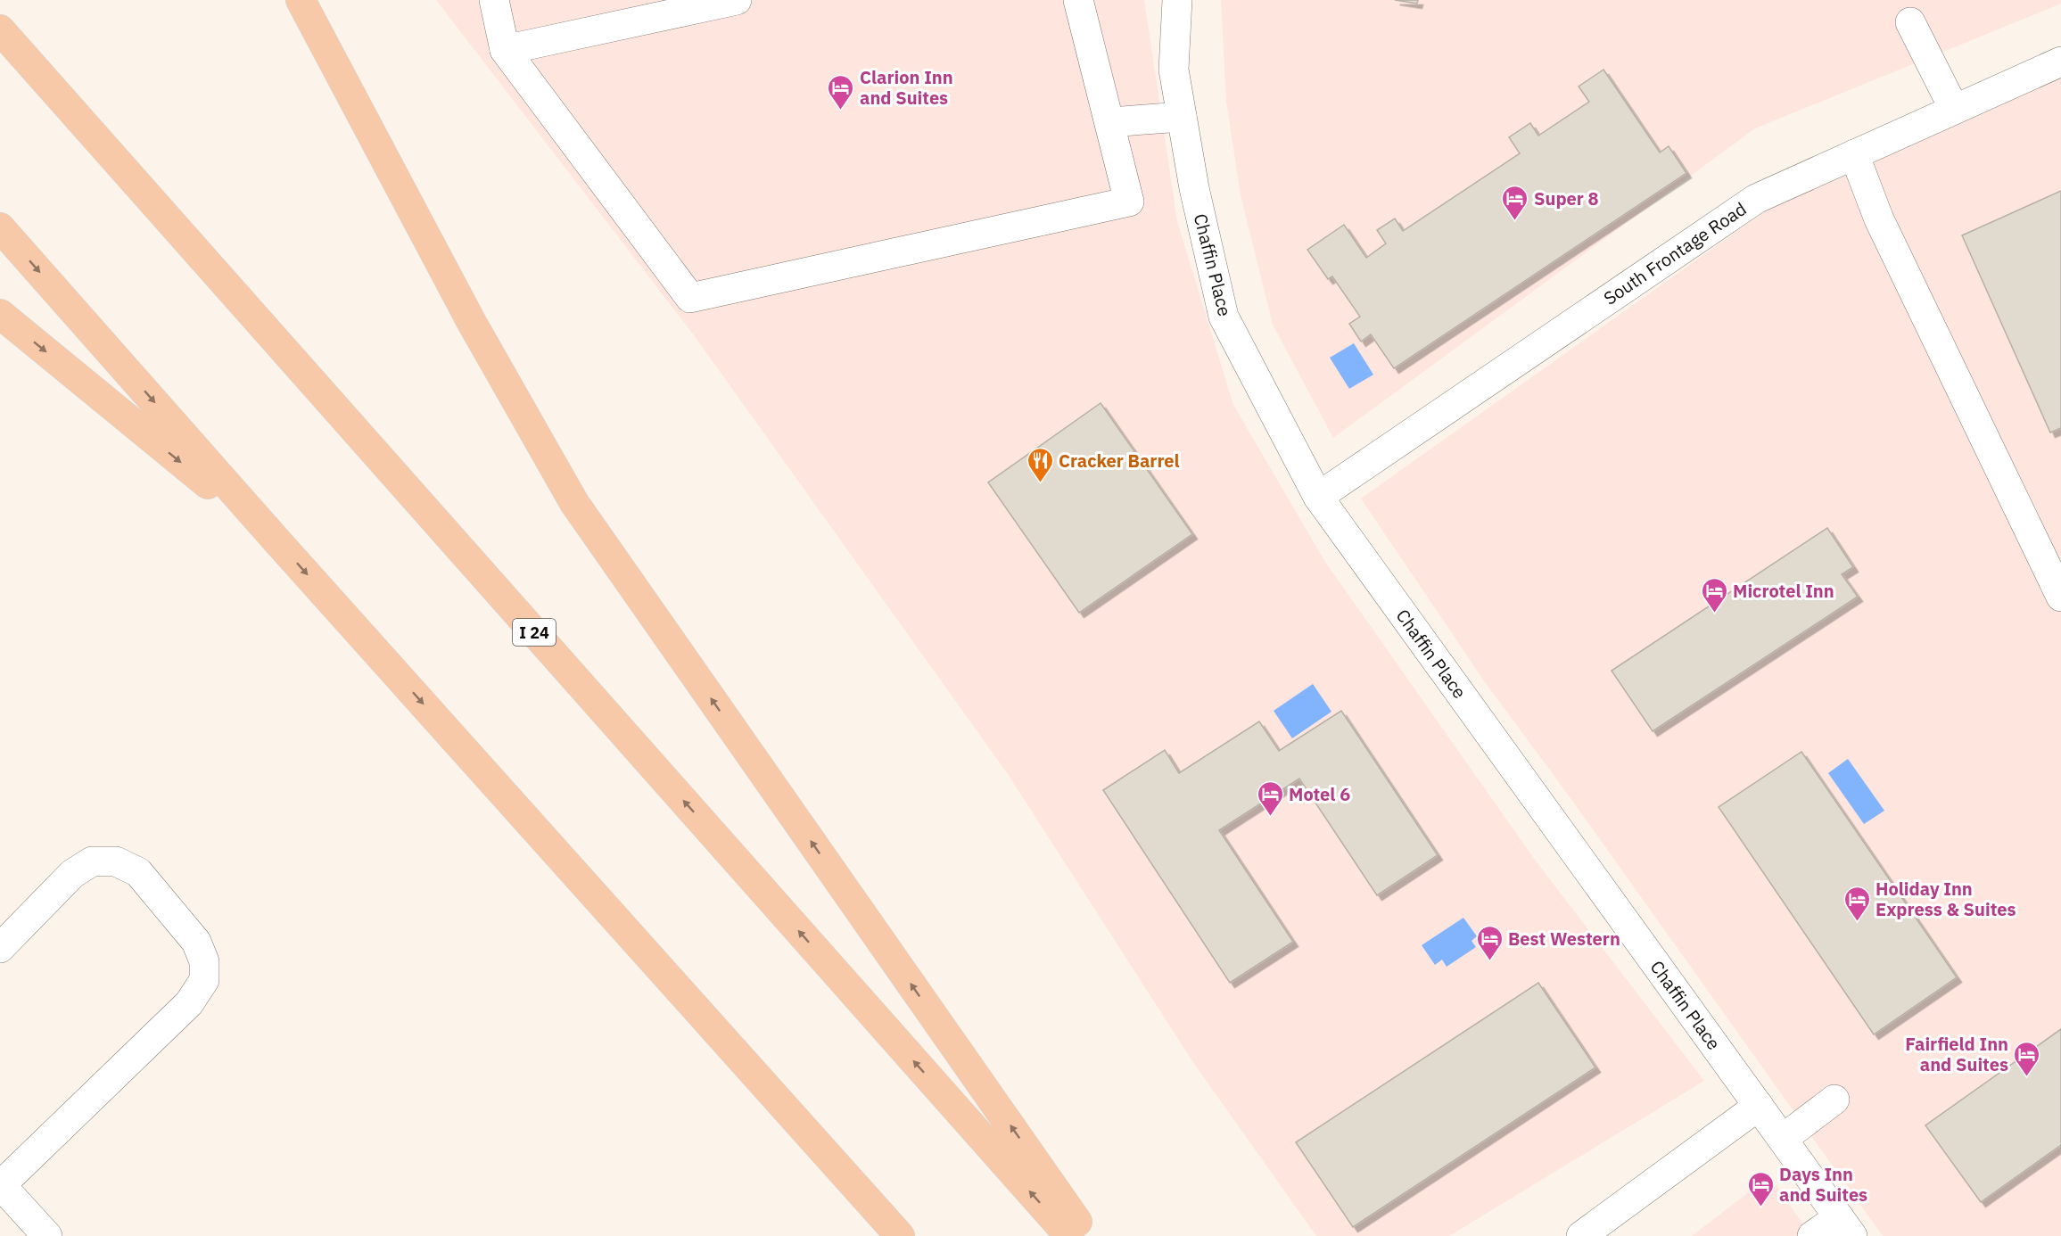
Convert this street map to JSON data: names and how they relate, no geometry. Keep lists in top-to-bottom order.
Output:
{
  "streets": {
    "highway": ["I 24"],
    "street": ["South Frontage Road", "Chaffin Place"]
  },
  "crossings": [
    ["South Frontage Road", "Chaffin Place"]
  ],
  "places": {
    "hotel": [
      "Clarion Inn and Suites",
      "Super 8",
      "Microtel Inn",
      "Motel 6",
      "Holiday Inn Express & Suites",
      "Best Western",
      "Fairfield Inn and Suites",
      "Days Inn and Suites"
    ],
    "restaurant": ["Cracker Barrel"]
  }
}
